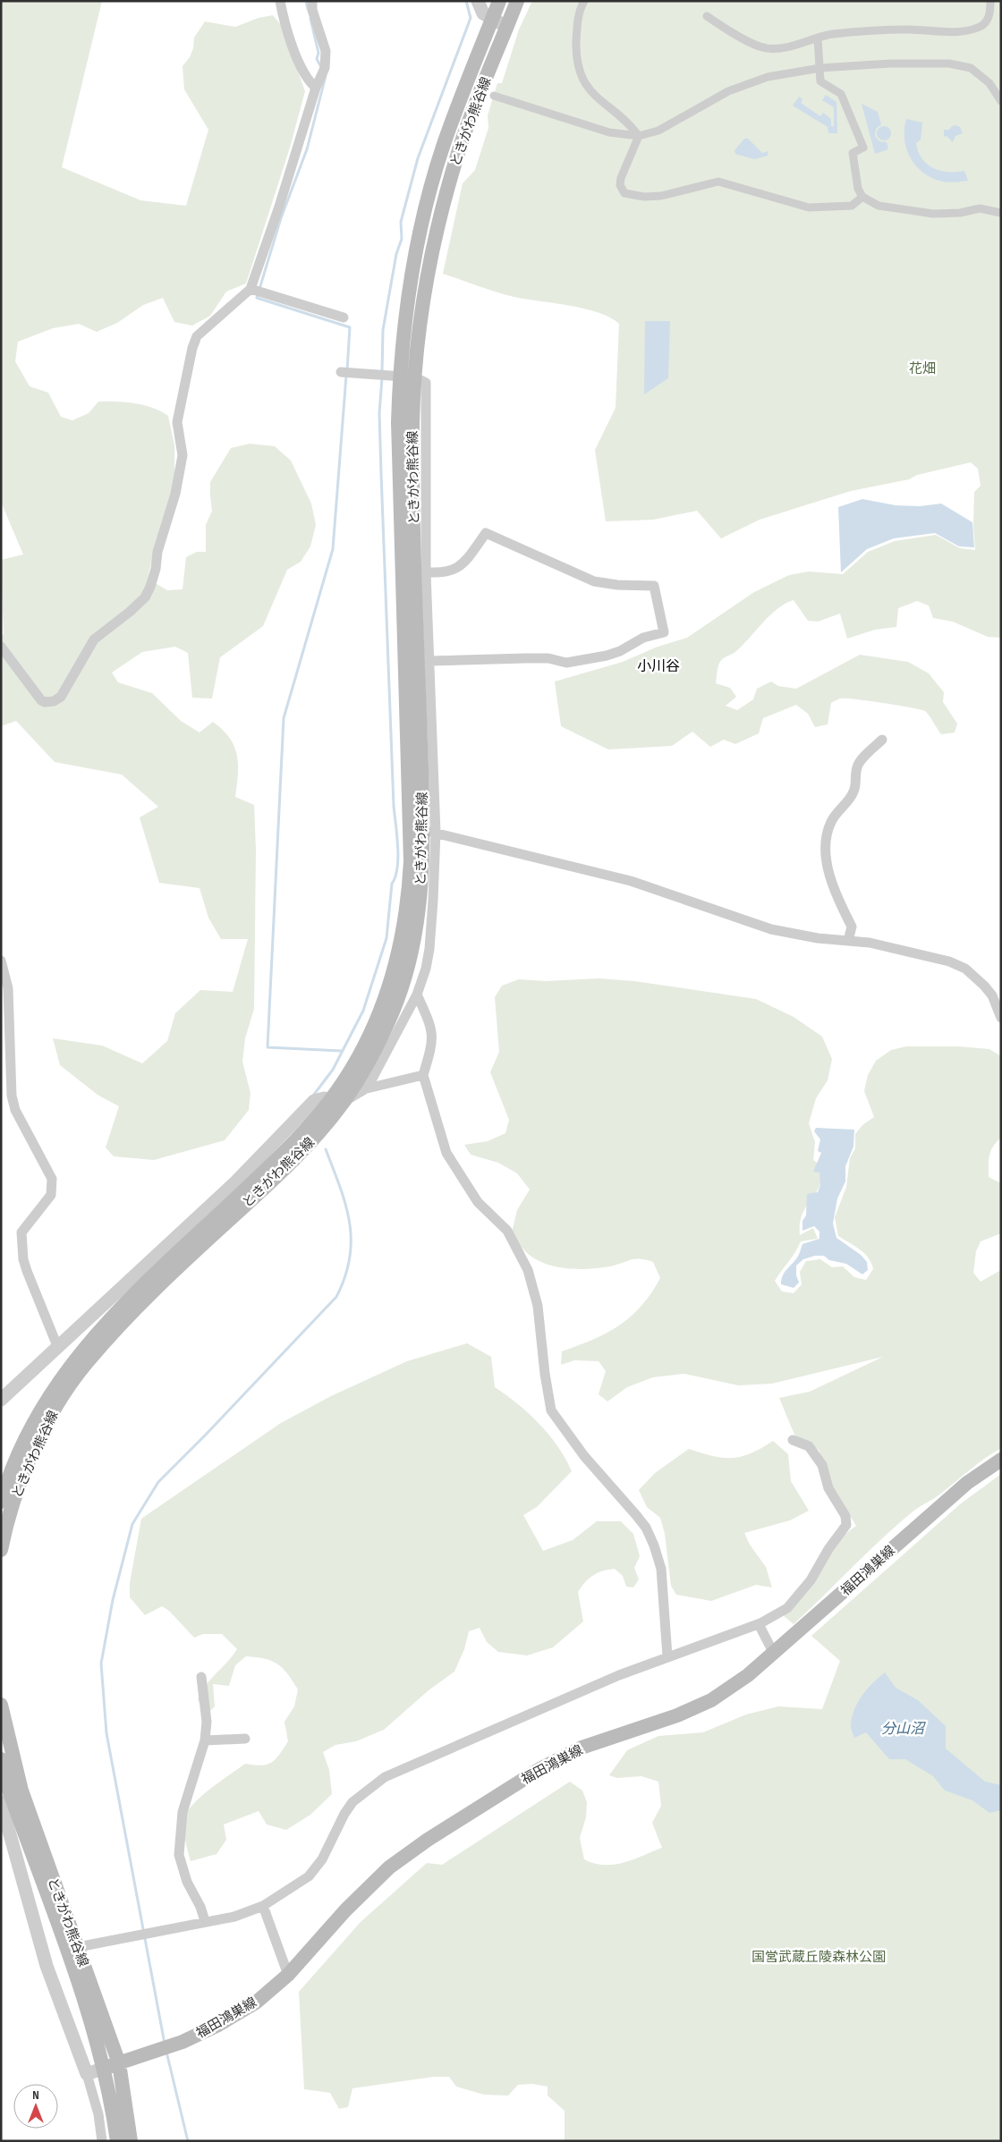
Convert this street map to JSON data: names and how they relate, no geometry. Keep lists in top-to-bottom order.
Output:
{
  "streets": {
    "main road": ["ときがわ熊谷線", "福田鴻巣線"]
  },
  "crossings": [
    ["ときがわ熊谷線", "福田鴻巣線"]
  ],
  "districts": ["小川谷"],
  "water": ["分山沼"],
  "parks": ["花畑", "国営武蔵丘陵森林公園"],
  "north": "top"
}
